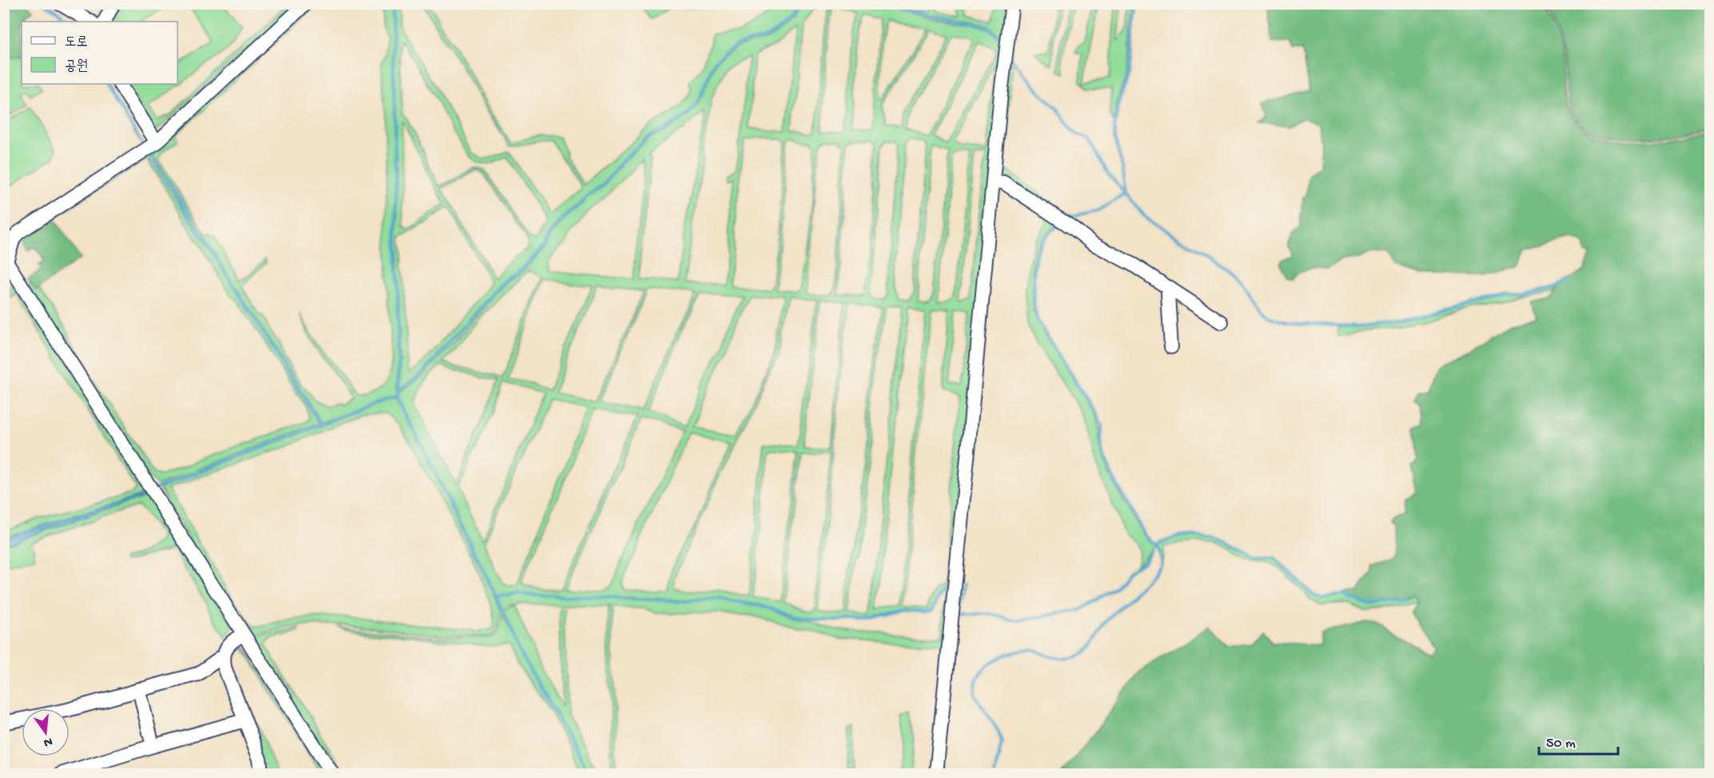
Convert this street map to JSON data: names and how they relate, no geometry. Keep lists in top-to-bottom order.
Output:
{
  "legend": ["도로", "공원"],
  "scale_bar": "50 m",
  "north": "bottom"
}
